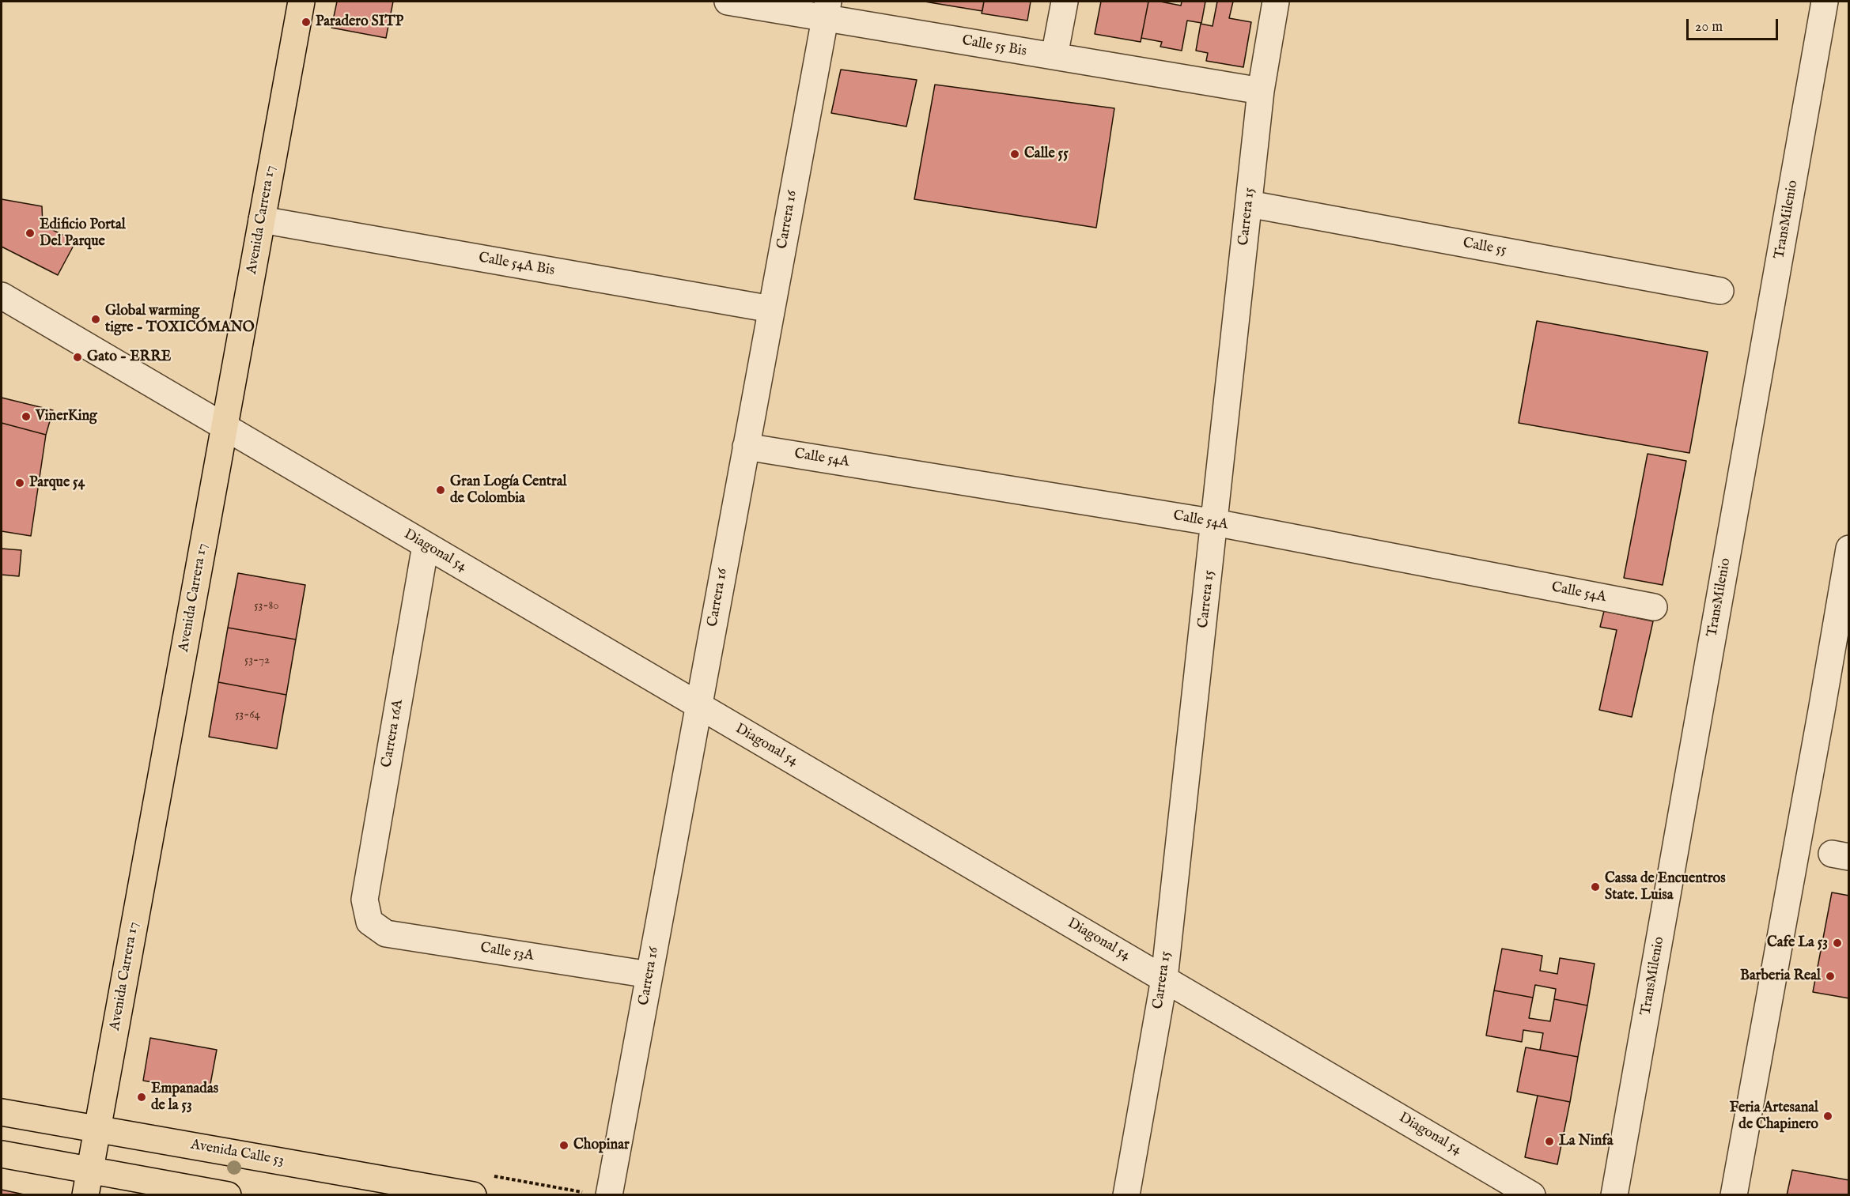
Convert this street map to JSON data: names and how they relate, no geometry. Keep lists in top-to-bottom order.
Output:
{
  "streets": {
    "main road": ["Avenida Carrera 17", "Avenida Calle 53"],
    "street": [
      "Calle 55 Bis",
      "Carrera 15",
      "Carrera 16",
      "TransMilenio",
      "Calle 55",
      "Calle 54A Bis",
      "Calle 54A",
      "Diagonal 54",
      "Carrera 16A",
      "Calle 53A"
    ]
  },
  "crossings": [
    ["Calle 55 Bis", "Carrera 15"],
    ["Calle 55 Bis", "Carrera 16"],
    ["Carrera 15", "Calle 55"],
    ["Carrera 15", "Calle 54A"],
    ["Carrera 15", "Diagonal 54"],
    ["Avenida Carrera 17", "Calle 54A Bis"],
    ["Avenida Carrera 17", "Diagonal 54"],
    ["Avenida Carrera 17", "Avenida Calle 53"],
    ["Carrera 16", "Calle 54A Bis"],
    ["Carrera 16", "Calle 54A"],
    ["Carrera 16", "Diagonal 54"],
    ["Carrera 16", "Calle 53A"],
    ["Diagonal 54", "Carrera 16A"],
    ["Carrera 16A", "Calle 53A"]
  ],
  "places": [
    "Paradero SITP",
    "Calle 55",
    "Edificio Portal Del Parque",
    "Global warming tigre - TOXICÓMANO",
    "Gato - ERRE",
    "VinerKing",
    "Parque 54",
    "Gran Logía Central de Colombia",
    "Cassa de Encuentros State. Luisa",
    "Cafe La 53",
    "Barberia Real",
    "Empanadas de la 53",
    "Feria Artesanal de Chapinero",
    "La Ninfa",
    "Chopinar"
  ],
  "house_numbers": ["53-80", "53-72", "53-64"],
  "scale_bar": "20 m"
}
